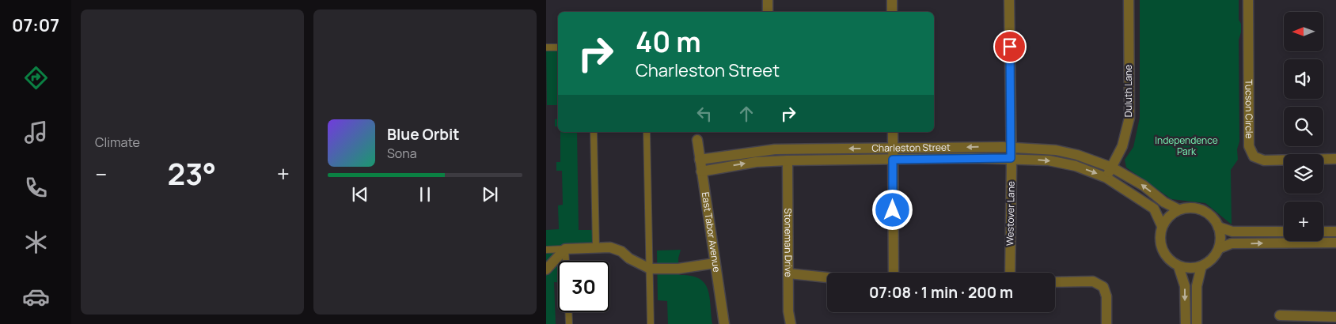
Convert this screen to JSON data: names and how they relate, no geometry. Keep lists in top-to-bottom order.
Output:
{
  "streets": {
    "street": [
      "Duluth Lane",
      "Tucson Circle",
      "Charleston Street",
      "Westover Lane",
      "East Tabor Avenue",
      "Stoneman Drive"
    ]
  },
  "crossings": [
    ["Duluth Lane", "Charleston Street"],
    ["Charleston Street", "Westover Lane"],
    ["Charleston Street", "East Tabor Avenue"],
    ["Charleston Street", "Stoneman Drive"]
  ],
  "parks": ["Independence Park"],
  "north": "left",
  "page": {
    "tabs": "07:07",
    "tile": "Climate",
    "map_buttons": "+",
    "turn": ["40 m", "Charleston Street"],
    "song": ["Blue Orbit", "Sona"],
    "heat": ["−", "23°", "+"],
    "limit": "30",
    "trip": "07:08 · 1 min · 200 m"
  }
}
